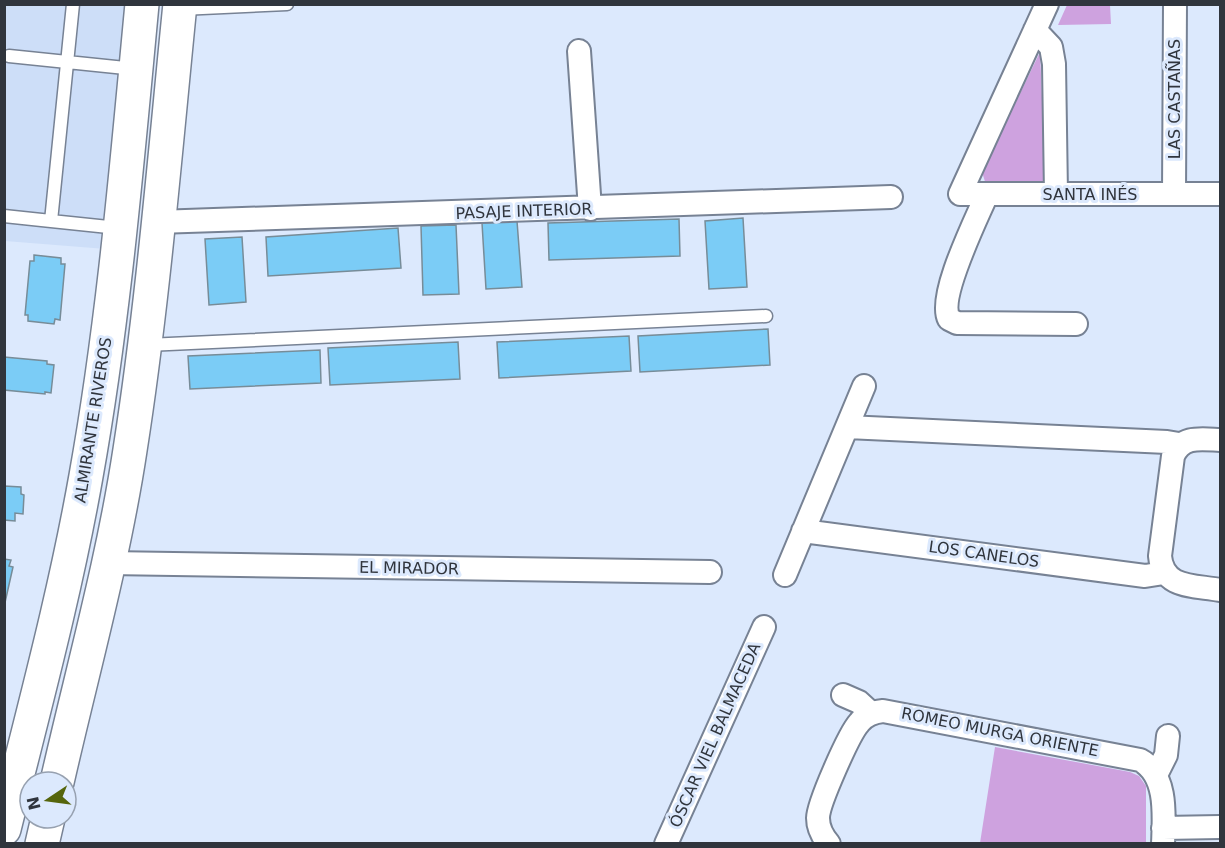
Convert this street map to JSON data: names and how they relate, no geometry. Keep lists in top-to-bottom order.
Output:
{
  "streets": {
    "main road": ["ALMIRANTE RIVEROS"],
    "street": [
      "LAS CASTAÑAS",
      "SANTA INÉS",
      "PASAJE INTERIOR",
      "LOS CANELOS",
      "EL MIRADOR",
      "ROMEO MURGA ORIENTE",
      "ÓSCAR VIEL BALMACEDA"
    ]
  },
  "crossings": [
    ["LAS CASTAÑAS", "SANTA INÉS"]
  ],
  "north": "left"
}
